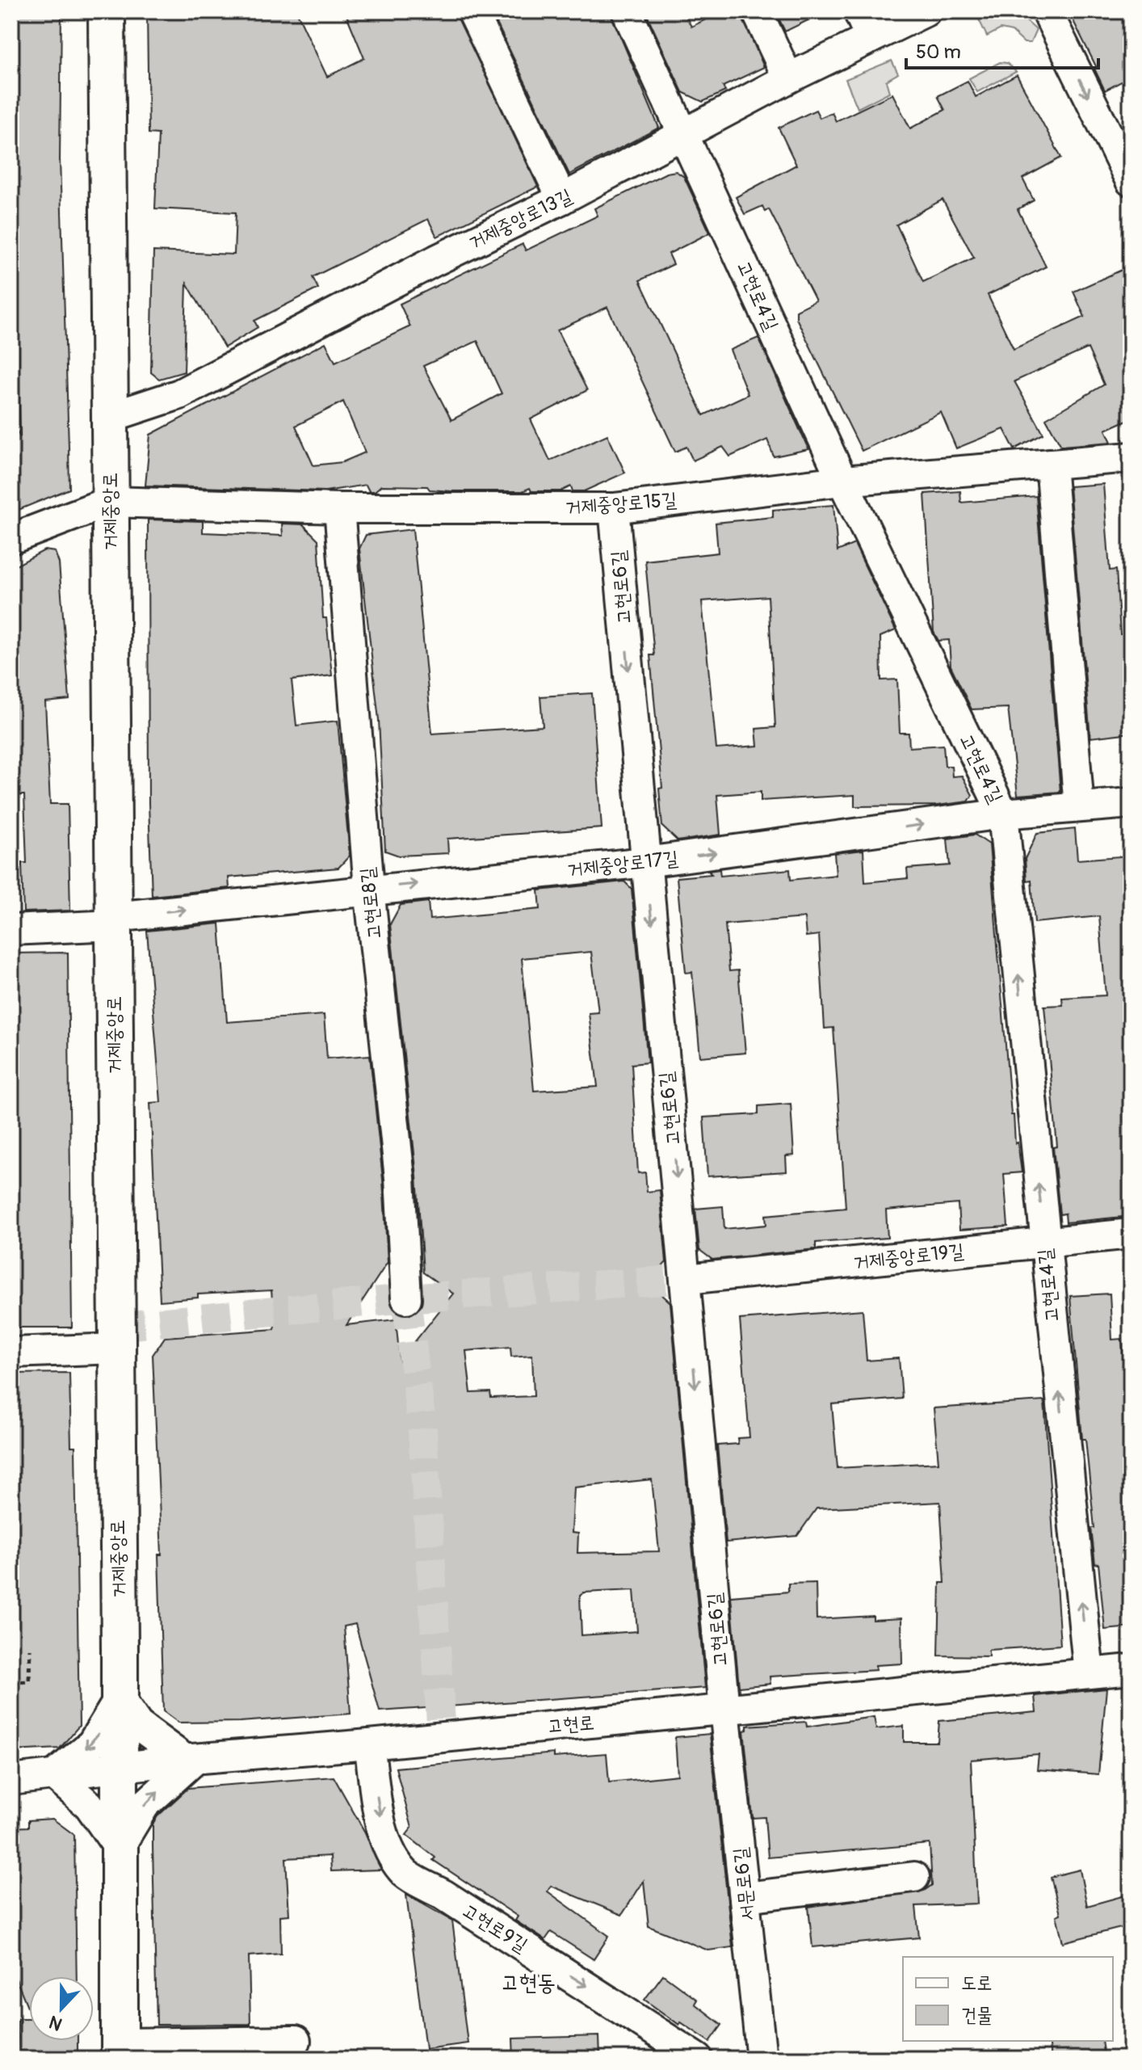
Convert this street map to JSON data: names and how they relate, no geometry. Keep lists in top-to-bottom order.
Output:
{
  "streets": {
    "main road": ["거제중앙로"],
    "street": [
      "거제중앙로13길",
      "고현로4길",
      "거제중앙로15길",
      "고현로6길",
      "거제중앙로17길",
      "고현로8길",
      "거제중앙로19길",
      "고현로",
      "서문로6길",
      "고현로9길"
    ]
  },
  "crossings": [
    ["거제중앙로13길", "고현로4길"],
    ["거제중앙로13길", "거제중앙로"],
    ["고현로4길", "거제중앙로15길"],
    ["고현로4길", "거제중앙로17길"],
    ["고현로4길", "거제중앙로19길"],
    ["고현로4길", "고현로"],
    ["거제중앙로15길", "거제중앙로"],
    ["거제중앙로15길", "고현로6길"],
    ["거제중앙로15길", "고현로8길"],
    ["거제중앙로", "거제중앙로17길"],
    ["거제중앙로", "고현로"],
    ["고현로6길", "거제중앙로17길"],
    ["고현로6길", "거제중앙로19길"],
    ["고현로6길", "고현로"],
    ["고현로6길", "서문로6길"],
    ["거제중앙로17길", "고현로8길"],
    ["고현로", "서문로6길"],
    ["고현로", "고현로9길"]
  ],
  "one_way": [
    "고현로4길",
    "고현로6길",
    "거제중앙로17길",
    "고현로9길"
  ],
  "districts": ["고현동"],
  "legend": ["도로", "건물"],
  "scale_bar": "50 m",
  "north": "bottom"
}
